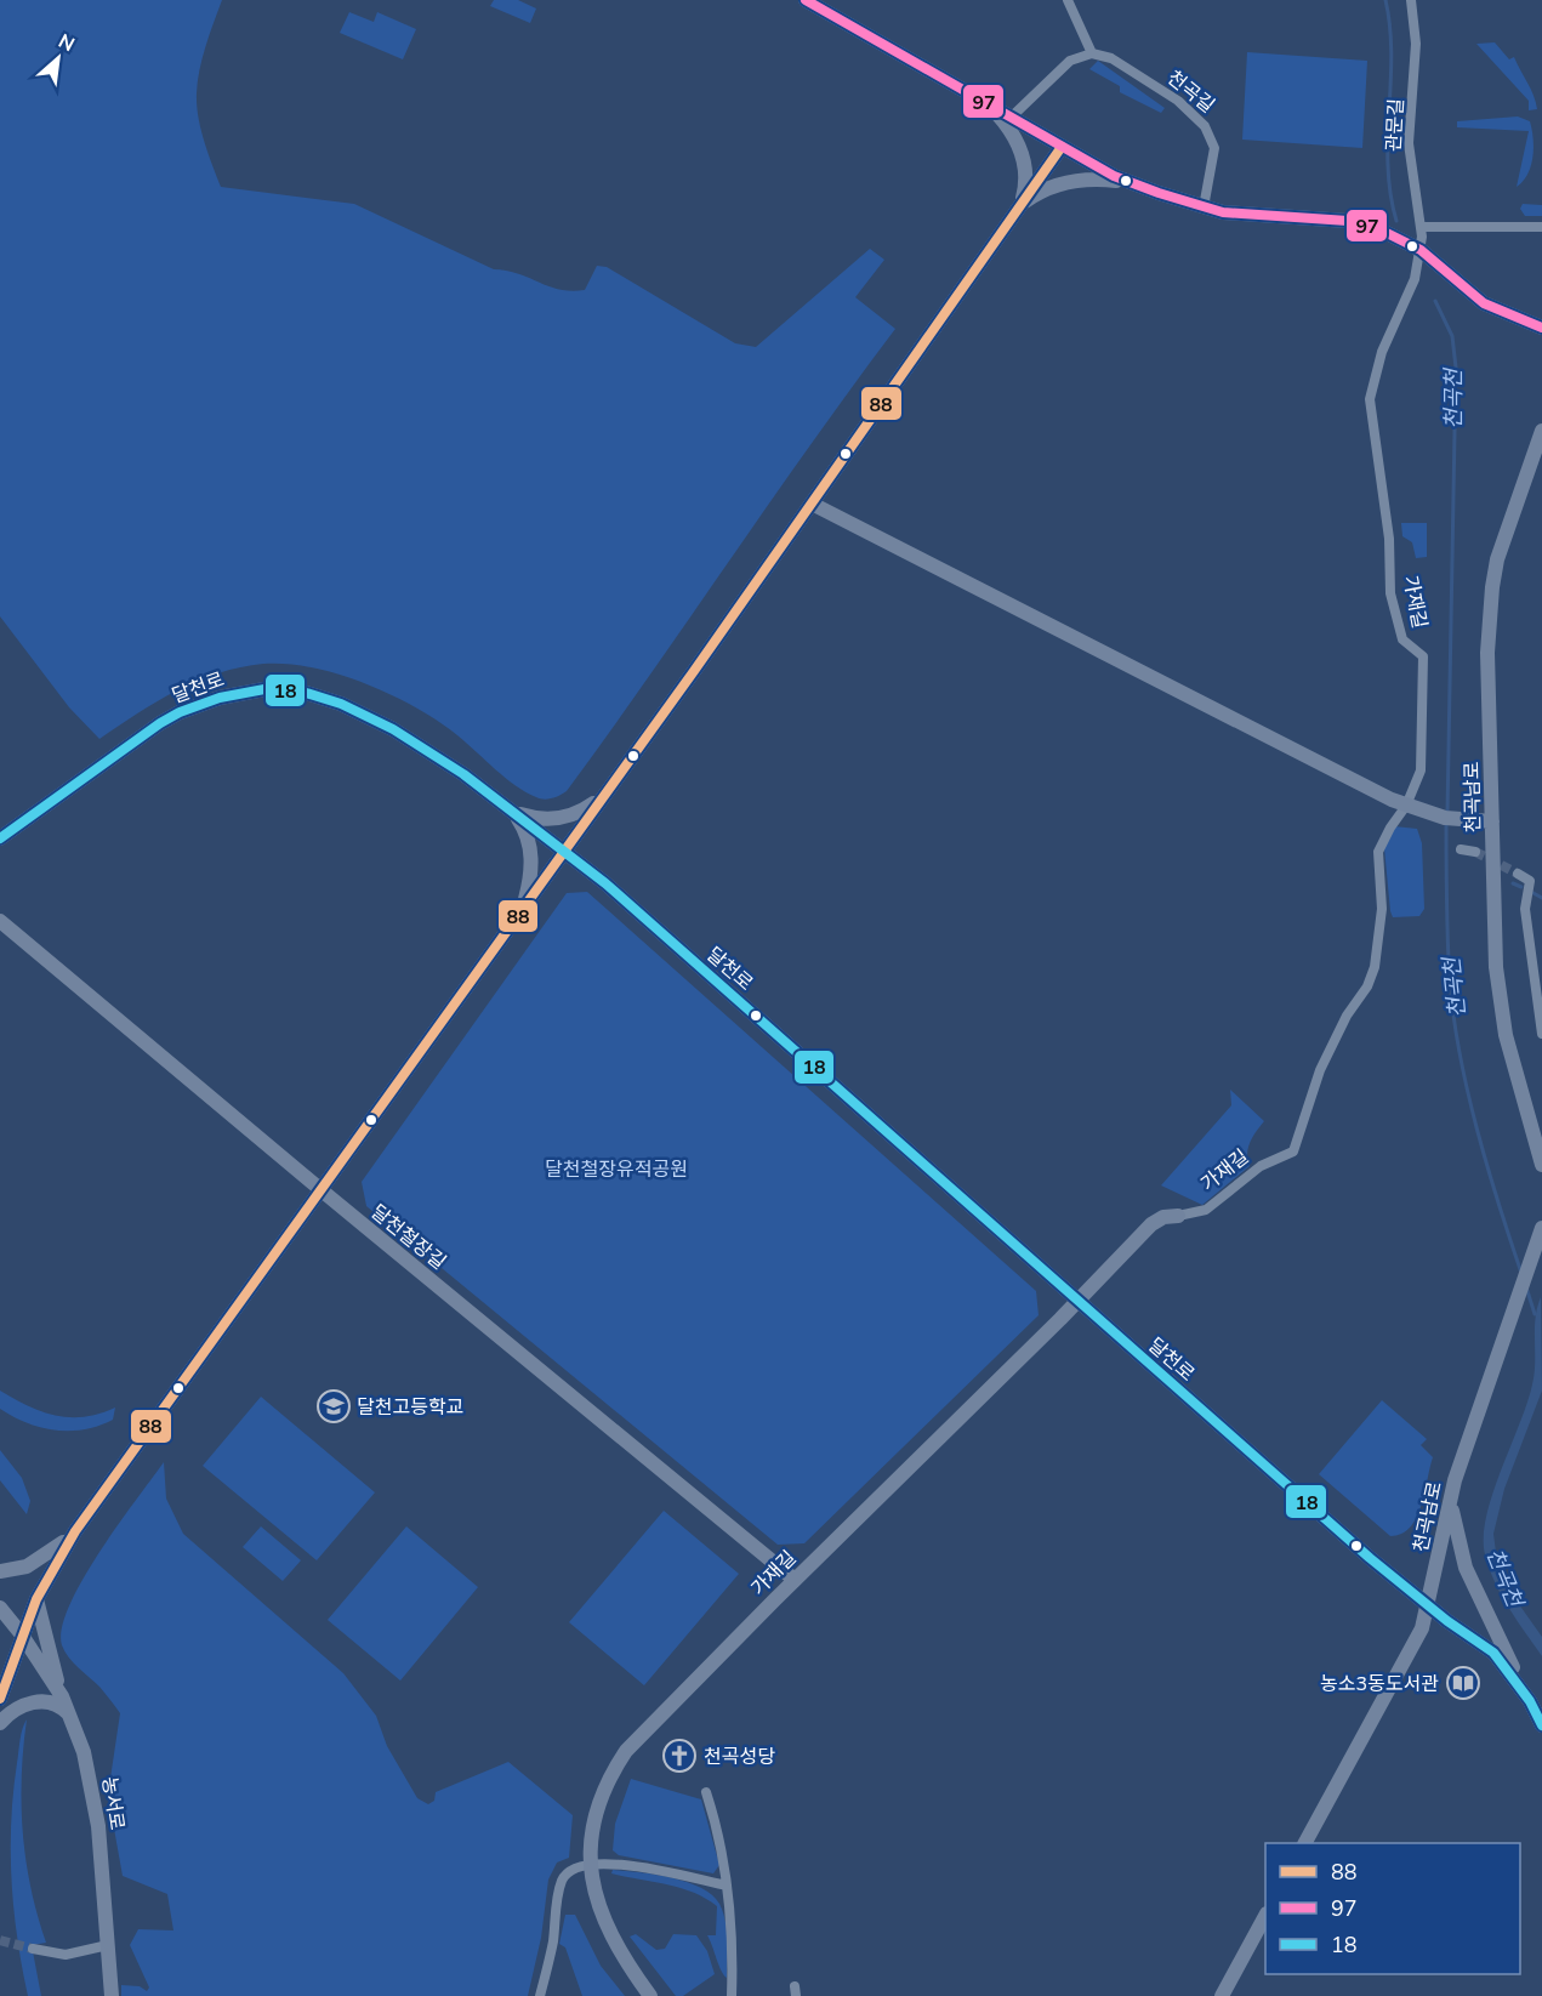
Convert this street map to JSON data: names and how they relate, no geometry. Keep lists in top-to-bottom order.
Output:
{
  "streets": {
    "street": [
      "천곡길",
      "관문길",
      "가재길",
      "달천로",
      "천곡남로",
      "달천철장길",
      "농서로"
    ]
  },
  "crossings": [
    ["관문길", "가재길"],
    ["가재길", "달천로"],
    ["가재길", "달천철장길"],
    ["달천로", "천곡남로"]
  ],
  "water": ["천곡천"],
  "parks": ["달천철장유적공원"],
  "places": {
    "school or university": ["달천고등학교"],
    "library": ["농소3동도서관"],
    "church": ["천곡성당"]
  },
  "lines": ["transit line 97", "transit line 88", "transit line 18"],
  "legend": ["88", "97", "18"],
  "north": "top right"
}
